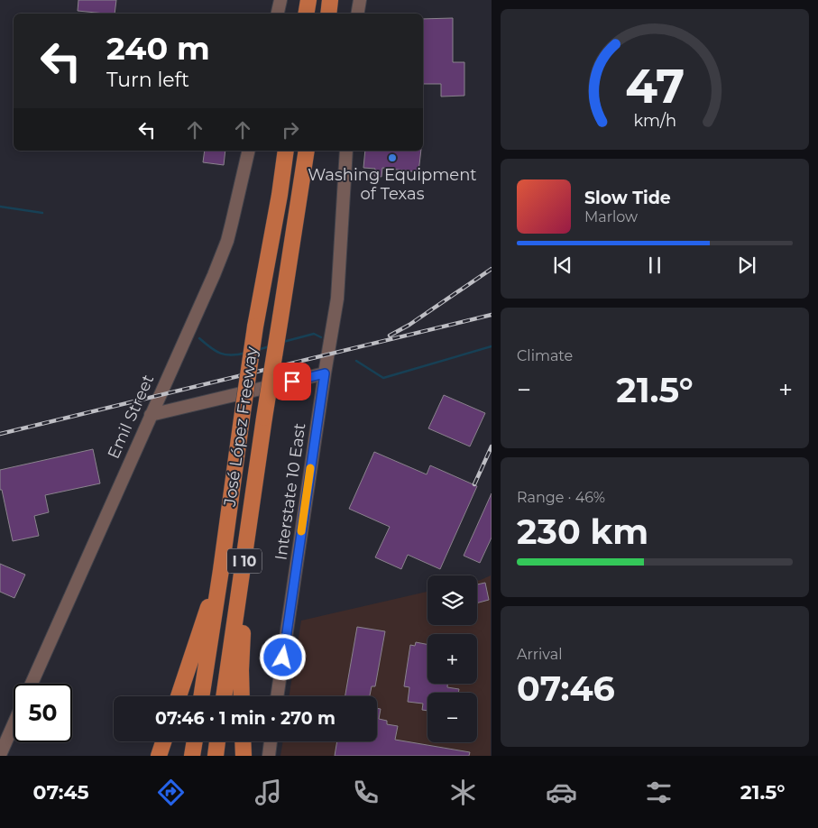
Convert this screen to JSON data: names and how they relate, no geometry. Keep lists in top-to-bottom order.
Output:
{
  "streets": {
    "highway": ["José López Freeway", "I 10"],
    "main road": ["Emil Street", "Interstate 10 East"]
  },
  "places": ["Washing Equipment of Texas"],
  "page": {
    "turn": ["240 m", "Turn left"],
    "song": ["Slow Tide", "Marlow"],
    "tile": [
      "Climate",
      ["Range · 46%", "230 km"],
      ["Arrival", "07:46"]
    ],
    "heat": ["−", "21.5°", "+"],
    "map_buttons": ["+", "−"],
    "limit": "50",
    "trip": "07:46 · 1 min · 270 m",
    "tabs": ["07:45", "21.5°"],
    "gauge": ["47", "km/h"]
  }
}
